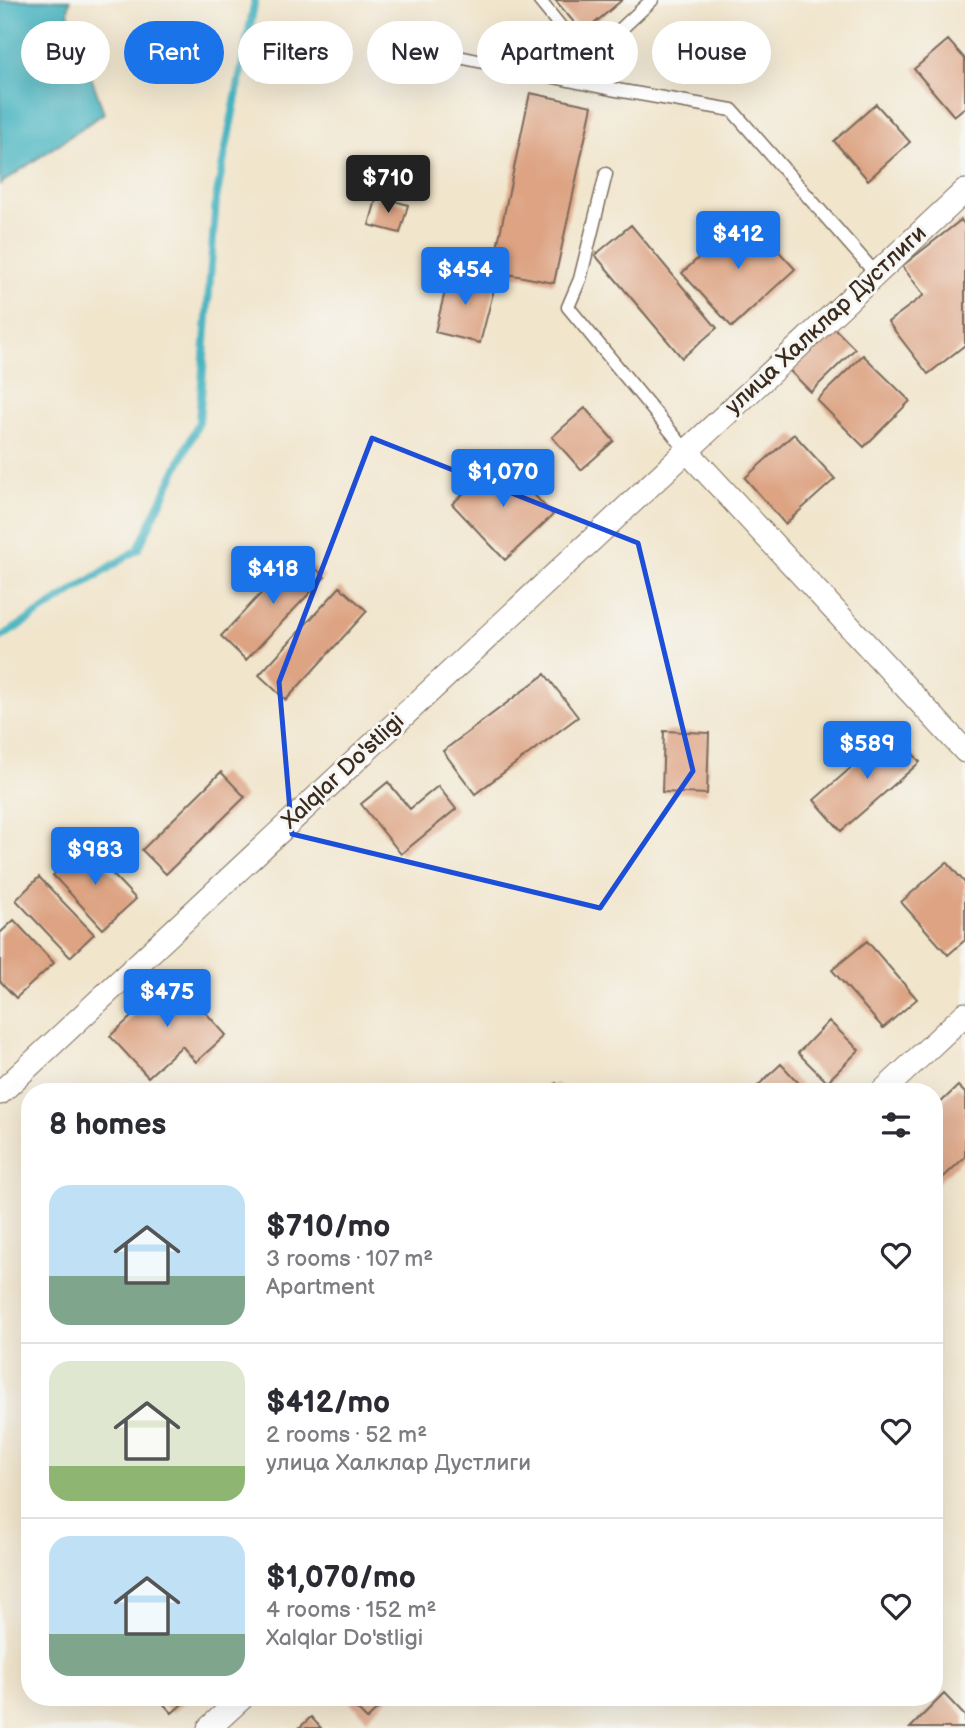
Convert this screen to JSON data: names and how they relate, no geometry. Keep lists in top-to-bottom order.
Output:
{
  "streets": {
    "street": ["улица Халклар Дустлиги", "Xalqlar Do'stligi"]
  },
  "crossings": [
    ["улица Халклар Дустлиги", "Xalqlar Do'stligi"]
  ],
  "page": {
    "chip": [
      "Buy",
      "Rent",
      "Filters",
      "New",
      "Apartment",
      "House"
    ],
    "price": [
      "$710",
      "$412",
      "$454",
      "$1,070",
      "$418",
      "$589",
      "$983",
      "$475"
    ],
    "heading": "8 homes",
    "list": [
      {
        "name": "$710/mo",
        "note": "3 rooms · 107 m² · Apartment"
      },
      {
        "name": "$412/mo",
        "note": "2 rooms · 52 m² · улица Халклар Дустлиги"
      },
      {
        "name": "$1,070/mo",
        "note": "4 rooms · 152 m² · Xalqlar Do'stligi"
      }
    ]
  }
}
